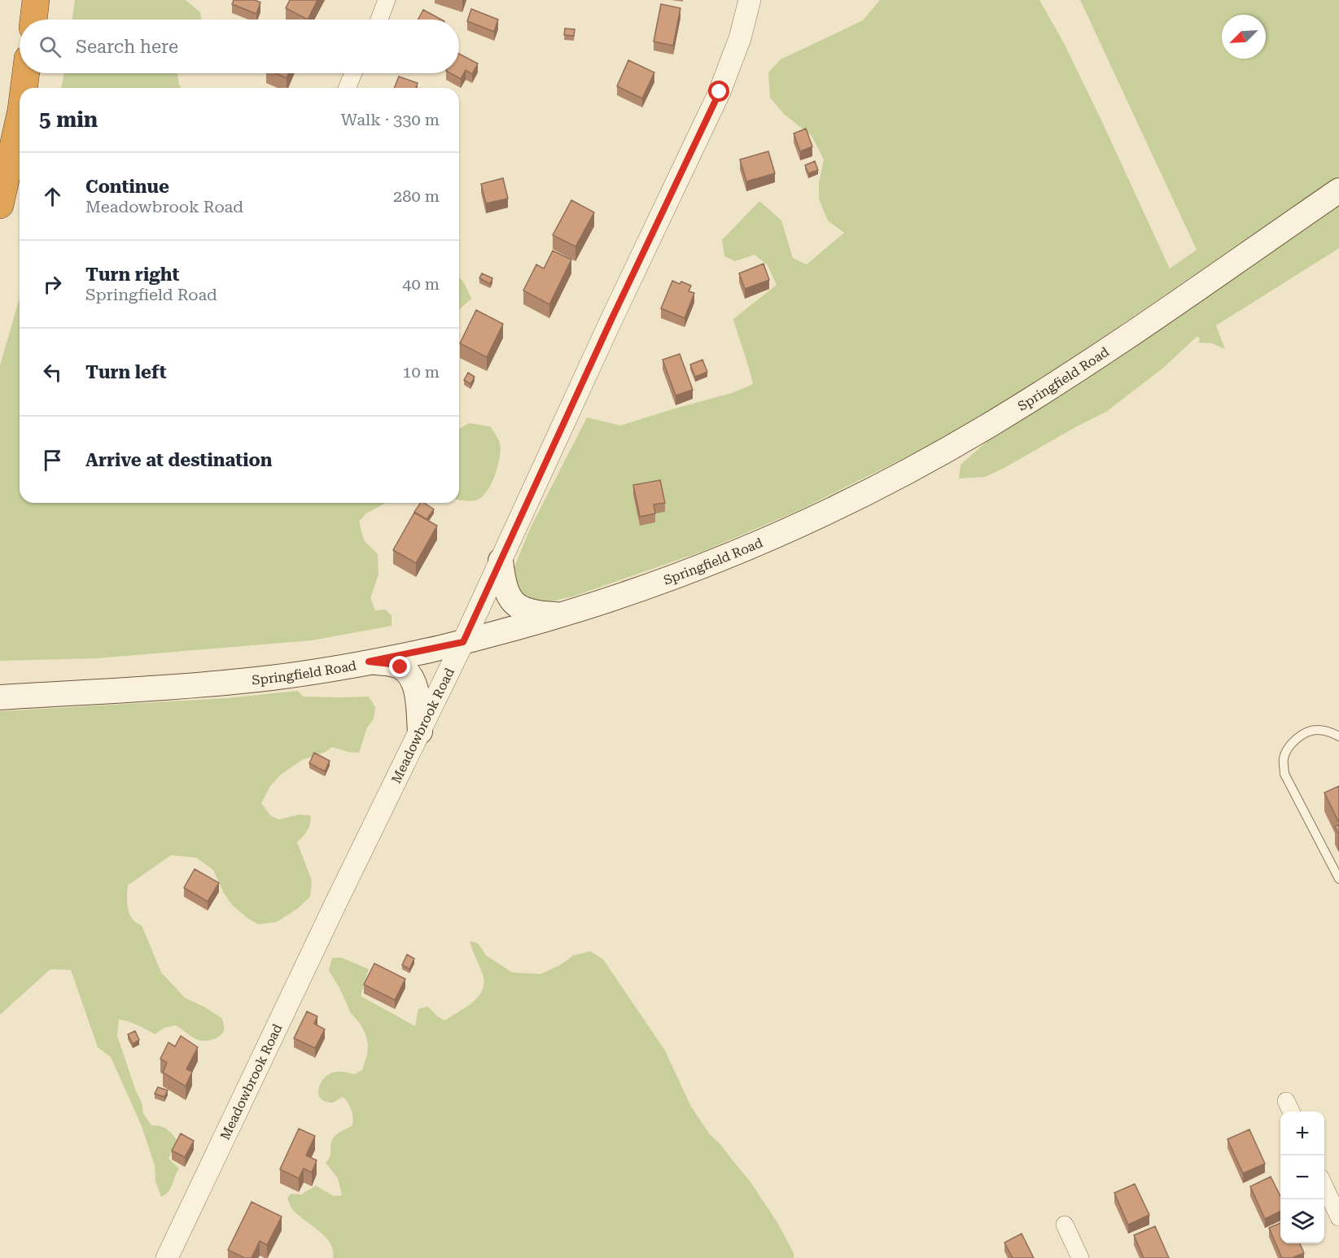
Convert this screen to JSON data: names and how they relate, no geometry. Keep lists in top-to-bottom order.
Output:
{
  "streets": {
    "main road": ["Springfield Road"],
    "street": ["Meadowbrook Road"]
  },
  "crossings": [
    ["Springfield Road", "Meadowbrook Road"]
  ],
  "north": "bottom left",
  "page": {
    "search": "Search here",
    "heading": ["5 min", "Walk · 330 m"],
    "list": [
      ["Continue", "Meadowbrook Road", "280 m"],
      ["Turn right", "Springfield Road", "40 m"],
      ["Turn left", "10 m"],
      "Arrive at destination"
    ],
    "map_buttons": ["+", "−"]
  }
}
